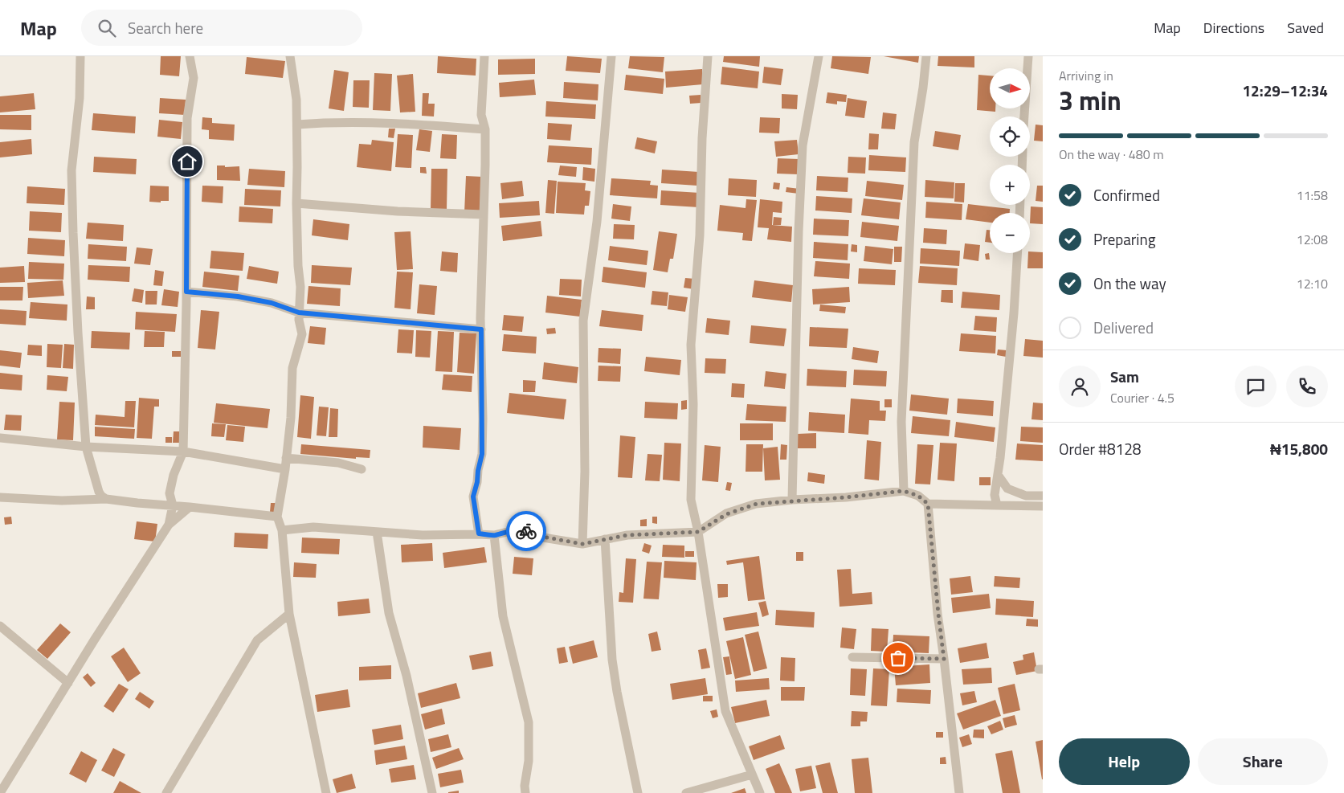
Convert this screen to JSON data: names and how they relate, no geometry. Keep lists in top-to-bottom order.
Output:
{
  "north": "right",
  "page": {
    "header": "Map",
    "search": "Search here",
    "nav": ["Map", "Directions", "Saved"],
    "heading": ["3 min", "Arriving in", "12:29–12:34"],
    "panel": [
      "Sam",
      "Courier · 4.5",
      "Order #8128",
      "₦15,800"
    ],
    "map_buttons": ["+", "−"],
    "bar": "On the way · 480 m",
    "list": [
      ["Confirmed", "11:58"],
      ["Preparing", "12:08"],
      ["On the way", "12:10"],
      "Delivered"
    ],
    "buttons": ["Help", "Share"]
  }
}
